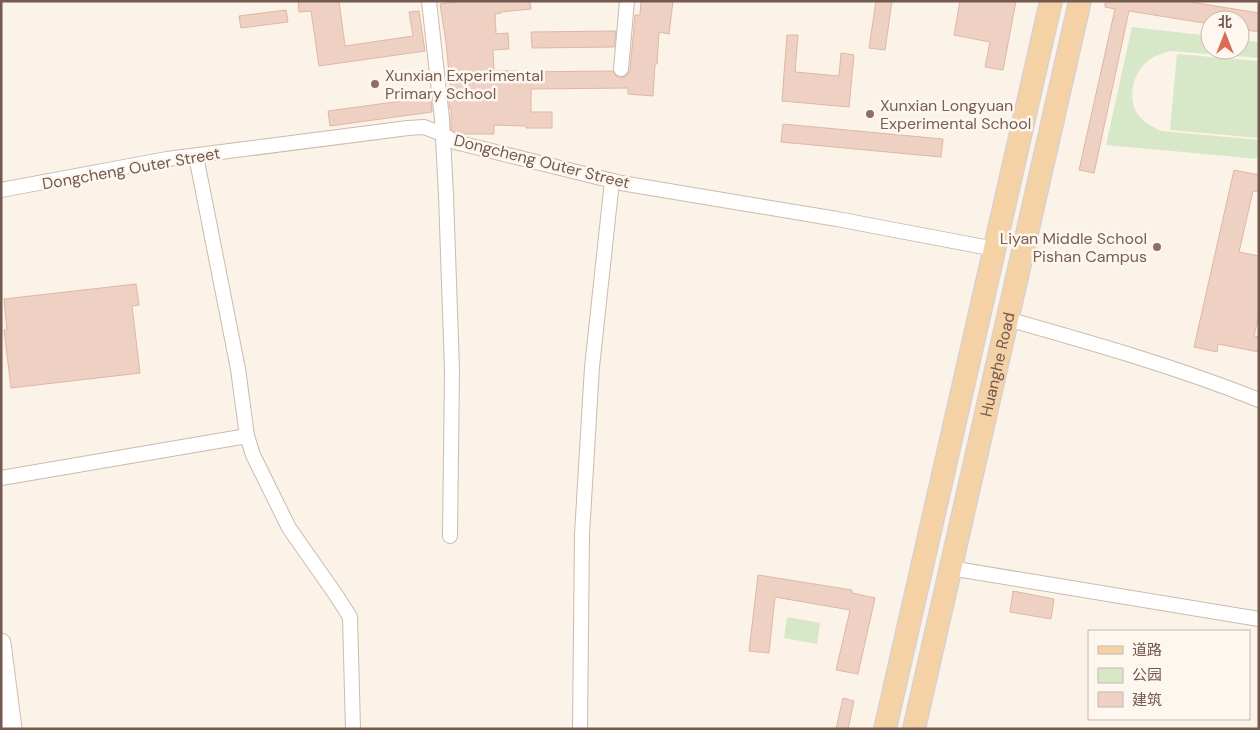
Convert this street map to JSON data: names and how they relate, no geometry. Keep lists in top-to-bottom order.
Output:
{
  "streets": {
    "main road": ["Huanghe Road"],
    "street": ["Dongcheng Outer Street"]
  },
  "crossings": [
    ["Dongcheng Outer Street", "Huanghe Road"]
  ],
  "places": ["Xunxian Experimental Primary School", "Xunxian Longyuan Experimental School", "Liyan Middle School Pishan Campus"],
  "legend": ["道路", "公园", "建筑"],
  "north": "top"
}
